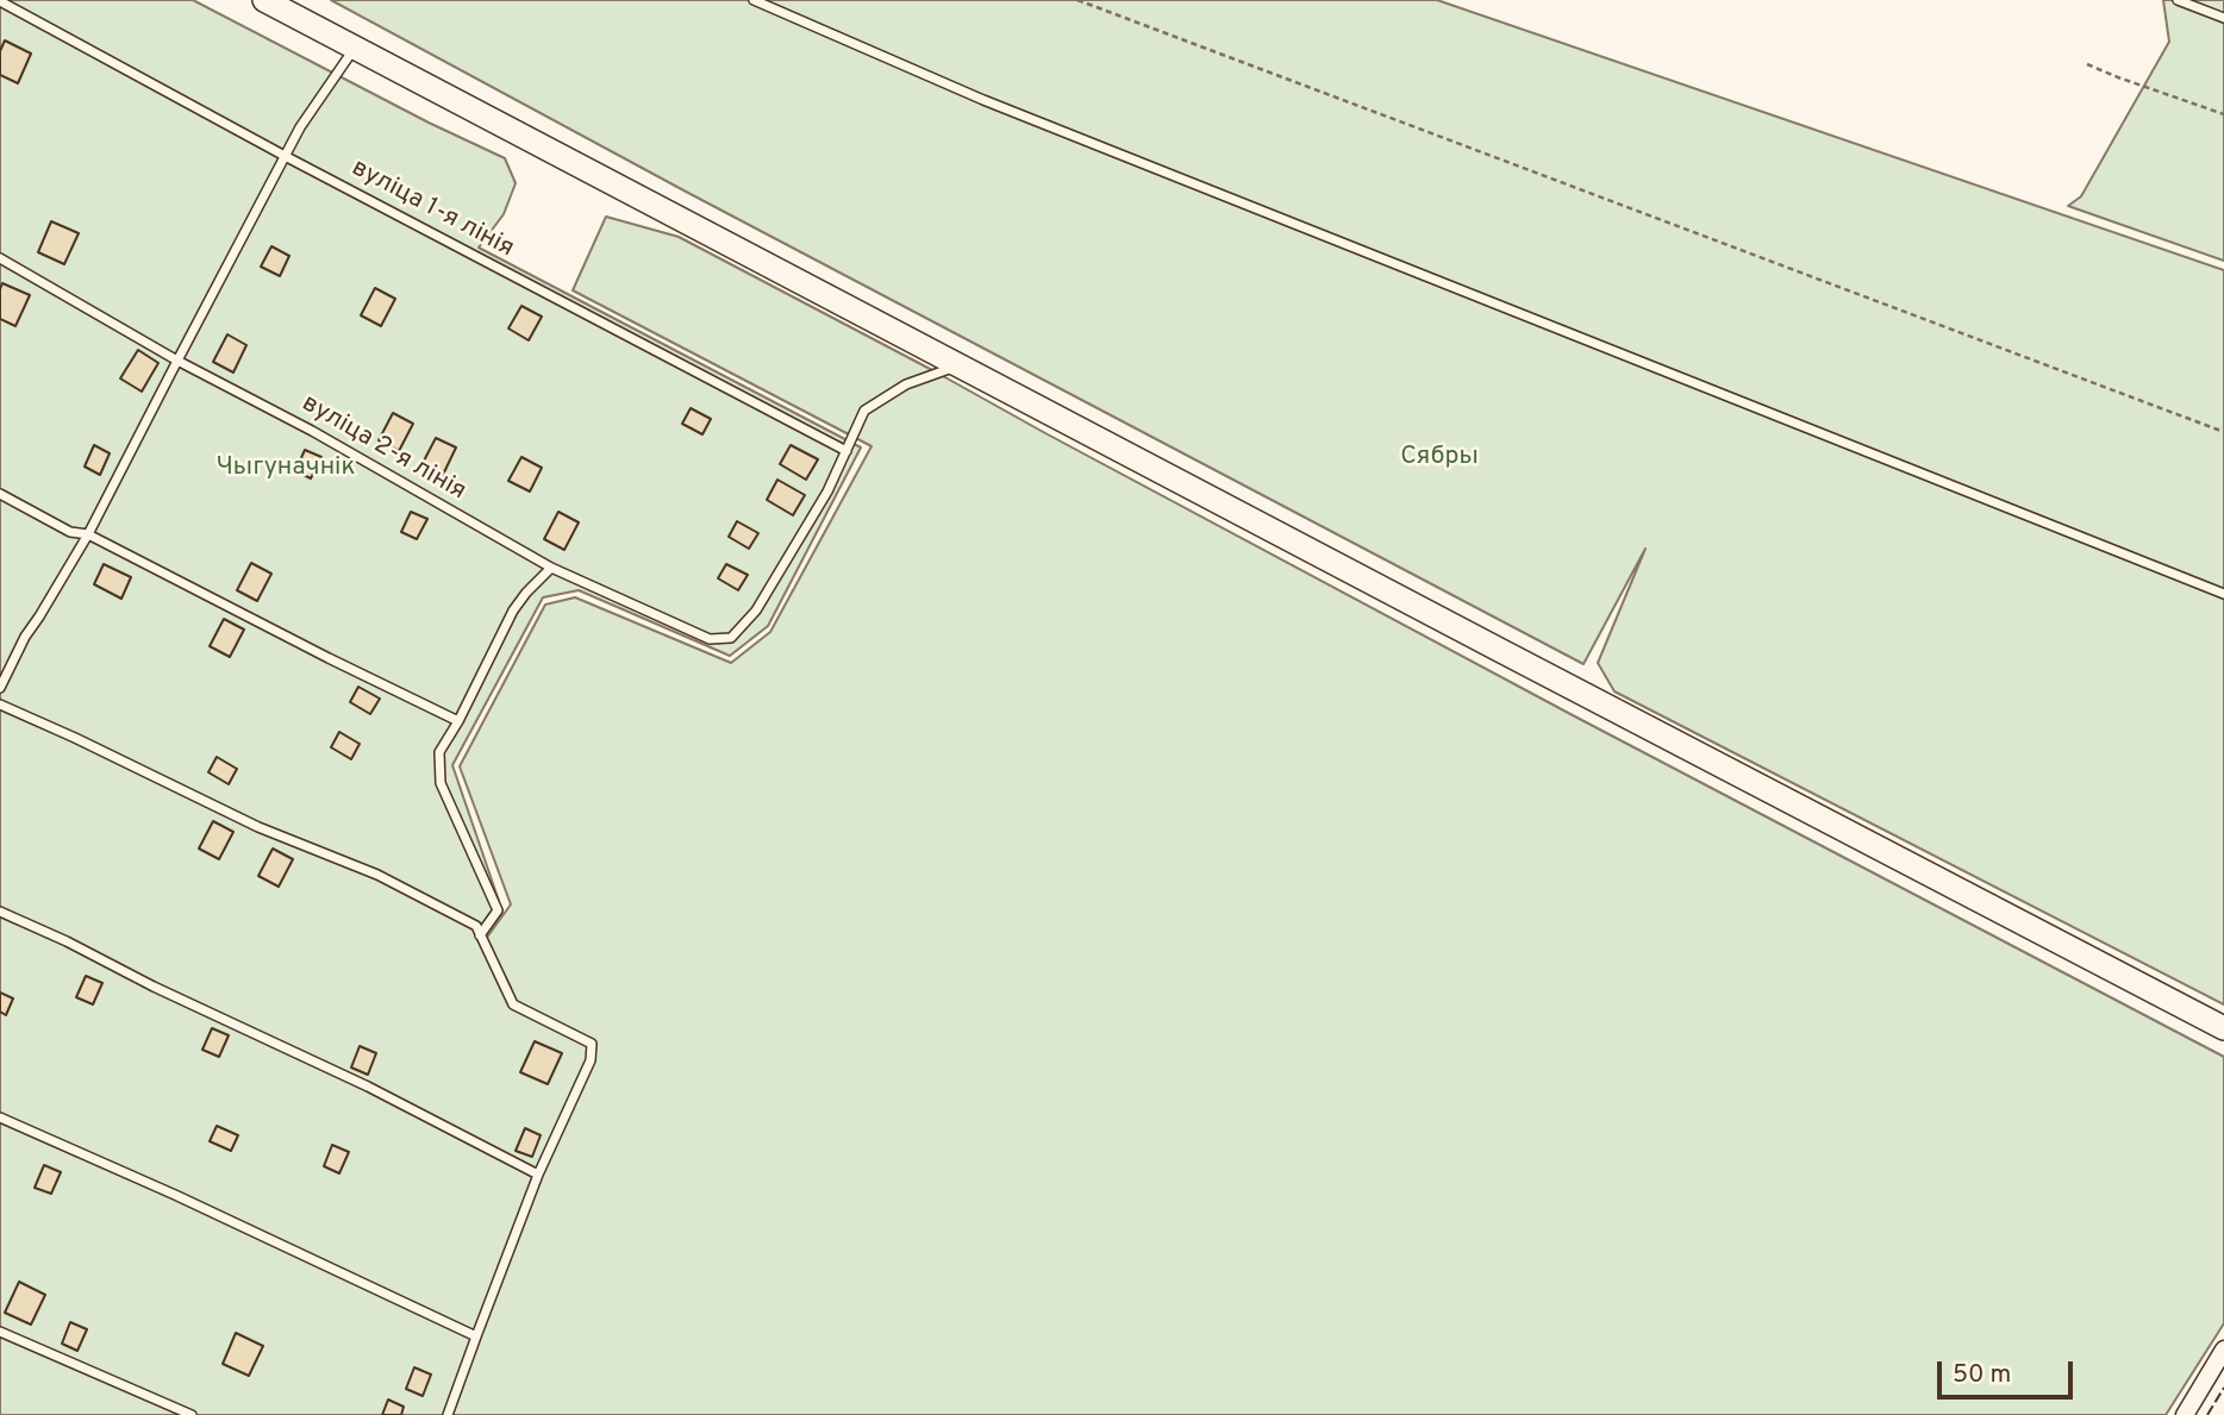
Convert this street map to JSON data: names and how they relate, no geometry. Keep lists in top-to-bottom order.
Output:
{
  "streets": {
    "lane": ["вуліца 1-я лінія", "вуліца 2-я лінія"]
  },
  "crossings": [
    ["вуліца 1-я лінія", "вуліца 2-я лінія"]
  ],
  "parks": ["Сябры", "Чыгуначнік"],
  "scale_bar": "50 m"
}
